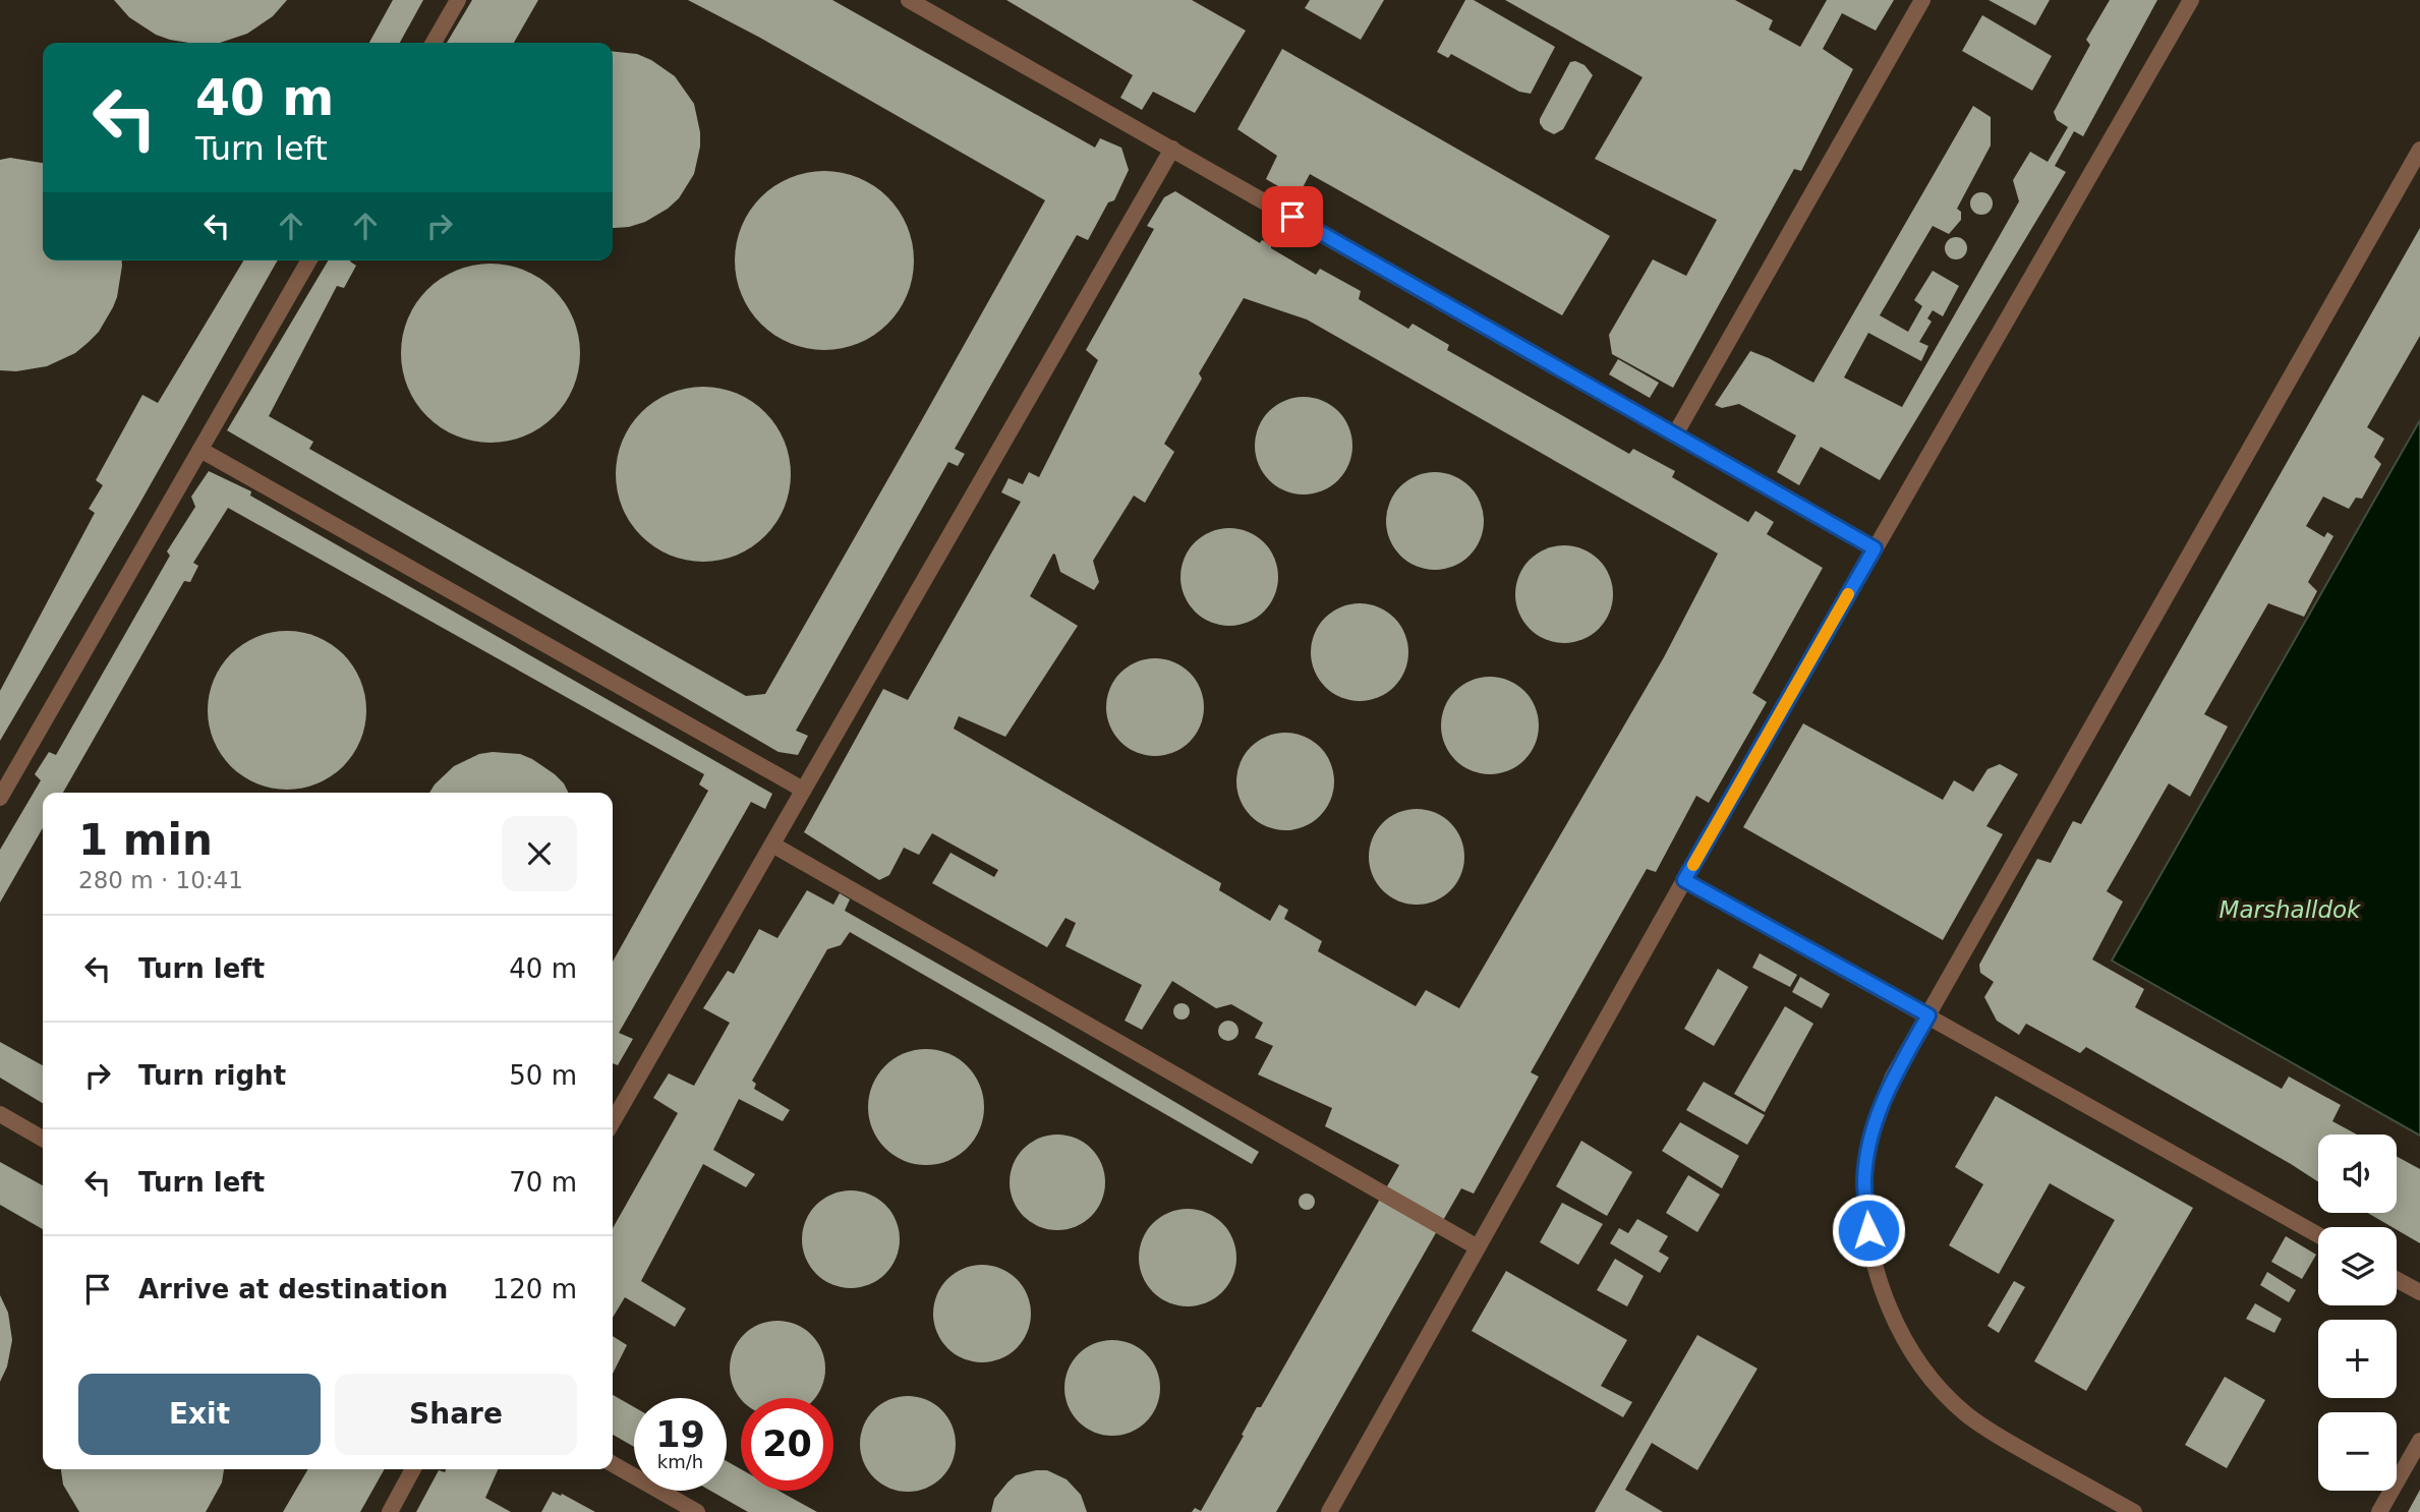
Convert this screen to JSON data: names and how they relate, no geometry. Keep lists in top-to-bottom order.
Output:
{
  "water": ["Marshalldok"],
  "page": {
    "turn": ["40 m", "Turn left"],
    "heading": ["1 min", "280 m · 10:41"],
    "list": [
      {
        "name": "Turn left",
        "value": "40 m"
      },
      {
        "name": "Turn right",
        "value": "50 m"
      },
      {
        "name": "Turn left",
        "value": "70 m"
      },
      {
        "name": "Arrive at destination",
        "value": "120 m"
      }
    ],
    "map_buttons": ["+", "−"],
    "buttons": ["Exit", "Share"],
    "speed": "19 km/h",
    "limit": "20"
  }
}
